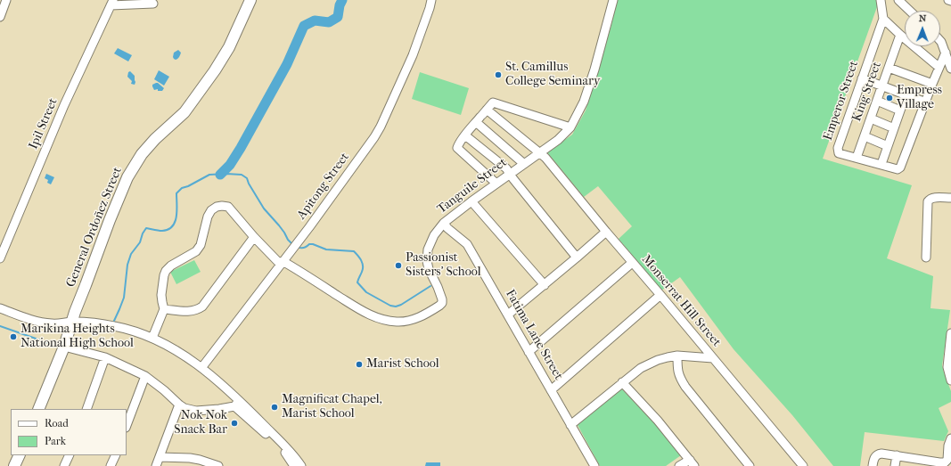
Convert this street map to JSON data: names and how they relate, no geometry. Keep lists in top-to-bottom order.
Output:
{
  "streets": {
    "main road": ["General Ordoñez Street"],
    "street": [
      "King Street",
      "Emperor Street",
      "Ipil Street",
      "Apitong Street",
      "Tanguile Street",
      "Monserrat Hill Street",
      "Fatima Lane Street"
    ]
  },
  "crossings": [
    ["King Street", "Emperor Street"],
    ["Apitong Street", "Tanguile Street"],
    ["Tanguile Street", "Monserrat Hill Street"],
    ["Tanguile Street", "Fatima Lane Street"]
  ],
  "places": [
    "St. Camillus College Seminary",
    "Empress Village",
    "Passionist Sisters' School",
    "Marikina Heights National High School",
    "Marist School",
    "Magnificat Chapel, Marist School",
    "Nok Nok Snack Bar"
  ],
  "legend": ["Road", "Park"],
  "north": "top"
}
